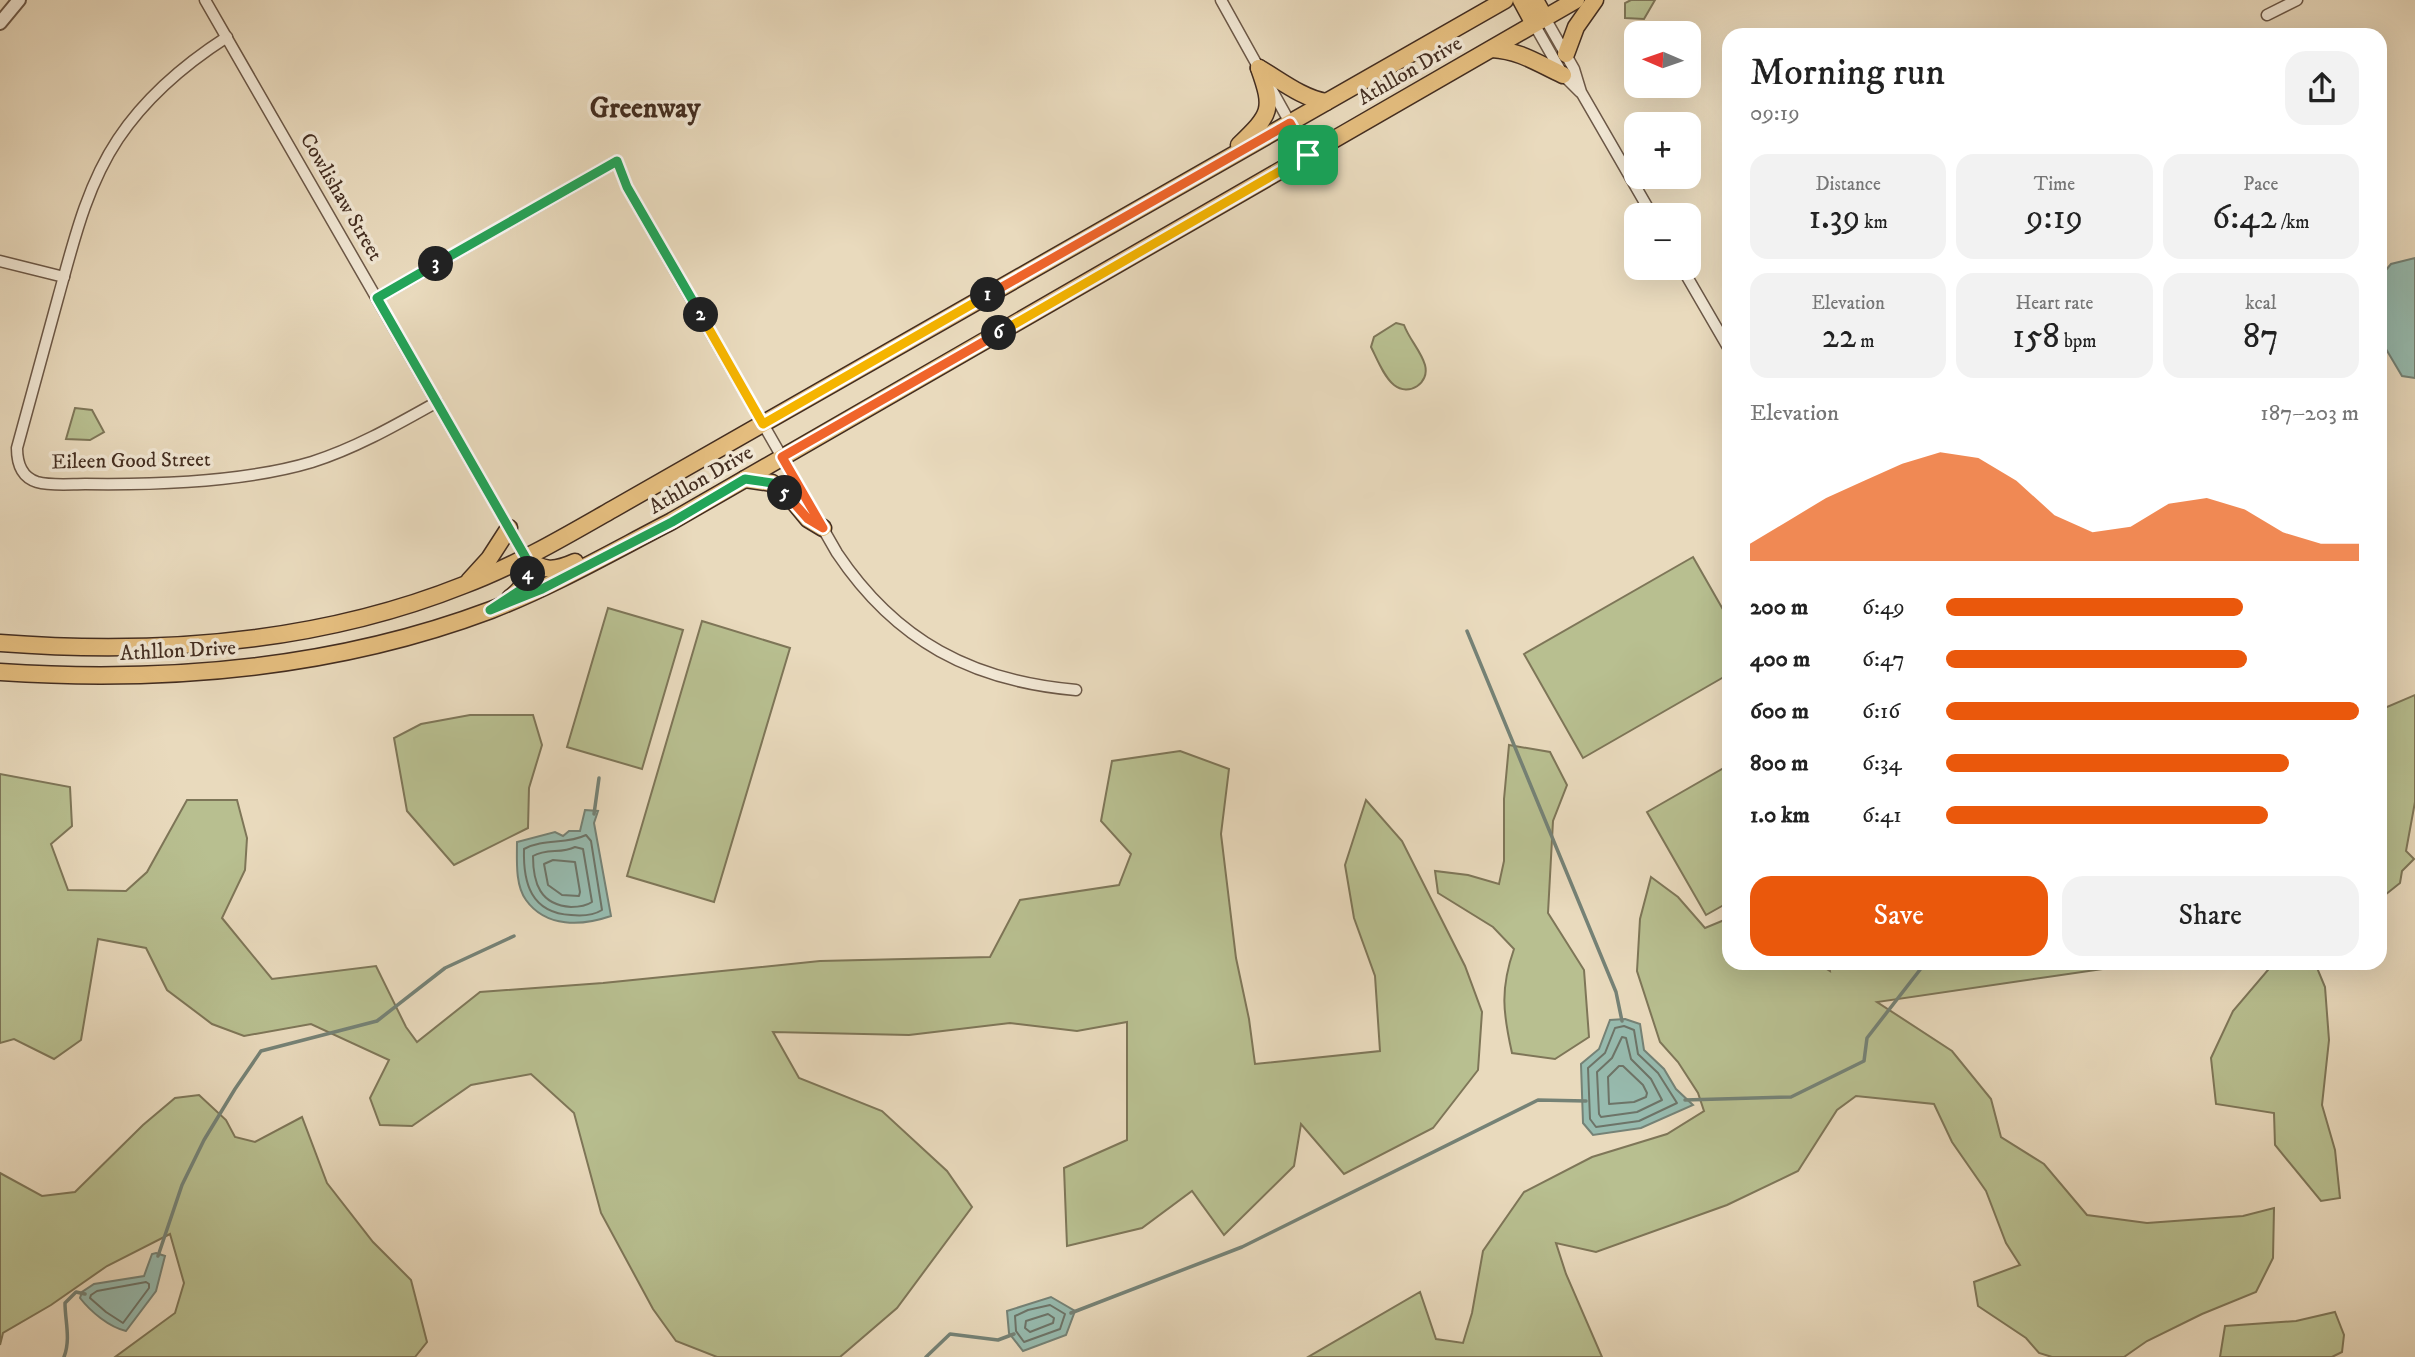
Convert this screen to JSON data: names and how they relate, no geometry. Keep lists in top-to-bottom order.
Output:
{
  "streets": {
    "main road": ["Athllon Drive"],
    "street": ["Cowlishaw Street", "Eileen Good Street"]
  },
  "crossings": [
    ["Athllon Drive", "Cowlishaw Street"],
    ["Cowlishaw Street", "Eileen Good Street"]
  ],
  "districts": ["Greenway"],
  "north": "left",
  "page": {
    "map_buttons": ["+", "−"],
    "heading": ["Morning run", "09:19"],
    "stats": [
      ["Distance", "1.39 km"],
      ["Time", "9:19"],
      ["Pace", "6:42 /km"],
      ["Elevation", "22 m"],
      ["Heart rate", "158 bpm"],
      ["kcal", "87"]
    ],
    "pins": [
      "3",
      "1",
      "2",
      "6",
      "5",
      "4"
    ],
    "chart": ["Elevation", "187–203 m"],
    "list": [
      {
        "name": "200 m",
        "note": "6:49"
      },
      {
        "name": "400 m",
        "note": "6:47"
      },
      {
        "name": "600 m",
        "note": "6:16"
      },
      {
        "name": "800 m",
        "note": "6:34"
      },
      {
        "name": "1.0 km",
        "note": "6:41"
      }
    ],
    "buttons": ["Save", "Share"]
  }
}
